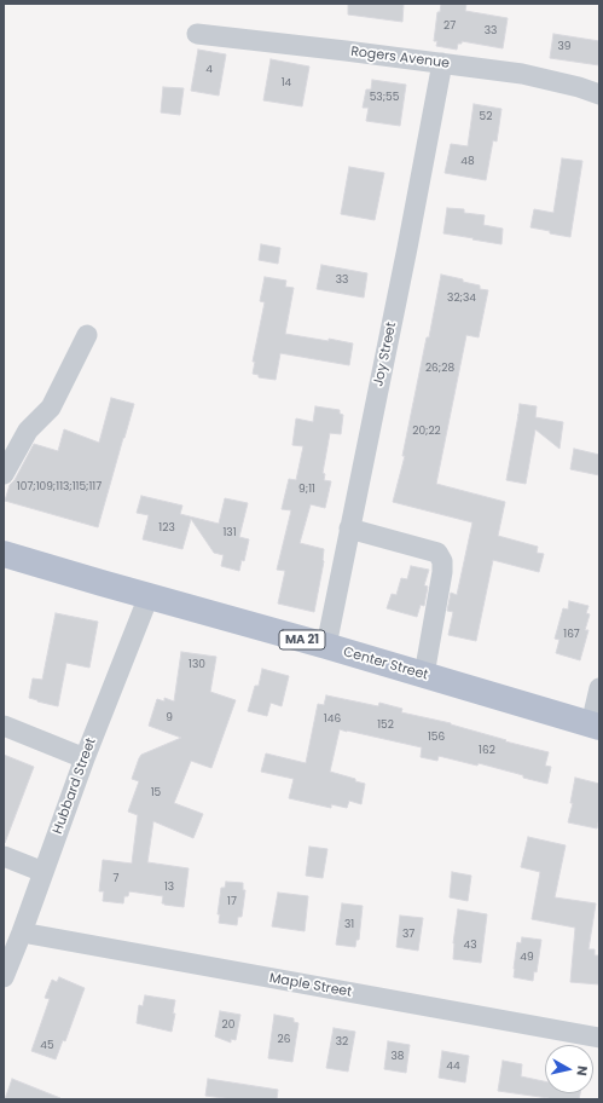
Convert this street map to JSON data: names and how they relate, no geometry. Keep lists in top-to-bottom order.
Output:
{
  "streets": {
    "main road": ["MA 21", "Center Street"],
    "street": [
      "Rogers Avenue",
      "Joy Street",
      "Hubbard Street",
      "Maple Street"
    ]
  },
  "crossings": [
    ["Rogers Avenue", "Joy Street"],
    ["Joy Street", "Center Street"],
    ["Center Street", "Hubbard Street"],
    ["Hubbard Street", "Maple Street"]
  ],
  "house_numbers": [
    "27",
    "33",
    "39",
    "4",
    "14",
    "53;55",
    "52",
    "48",
    "33",
    "32;34",
    "26;28",
    "20;22",
    "107;109;113;115;117",
    "9;11",
    "123",
    "131",
    "167",
    "130",
    "9",
    "146",
    "152",
    "156",
    "162",
    "15",
    "7",
    "13",
    "17",
    "31",
    "37",
    "43",
    "49",
    "20",
    "26",
    "32",
    "45",
    "38",
    "44"
  ],
  "north": "right"
}
